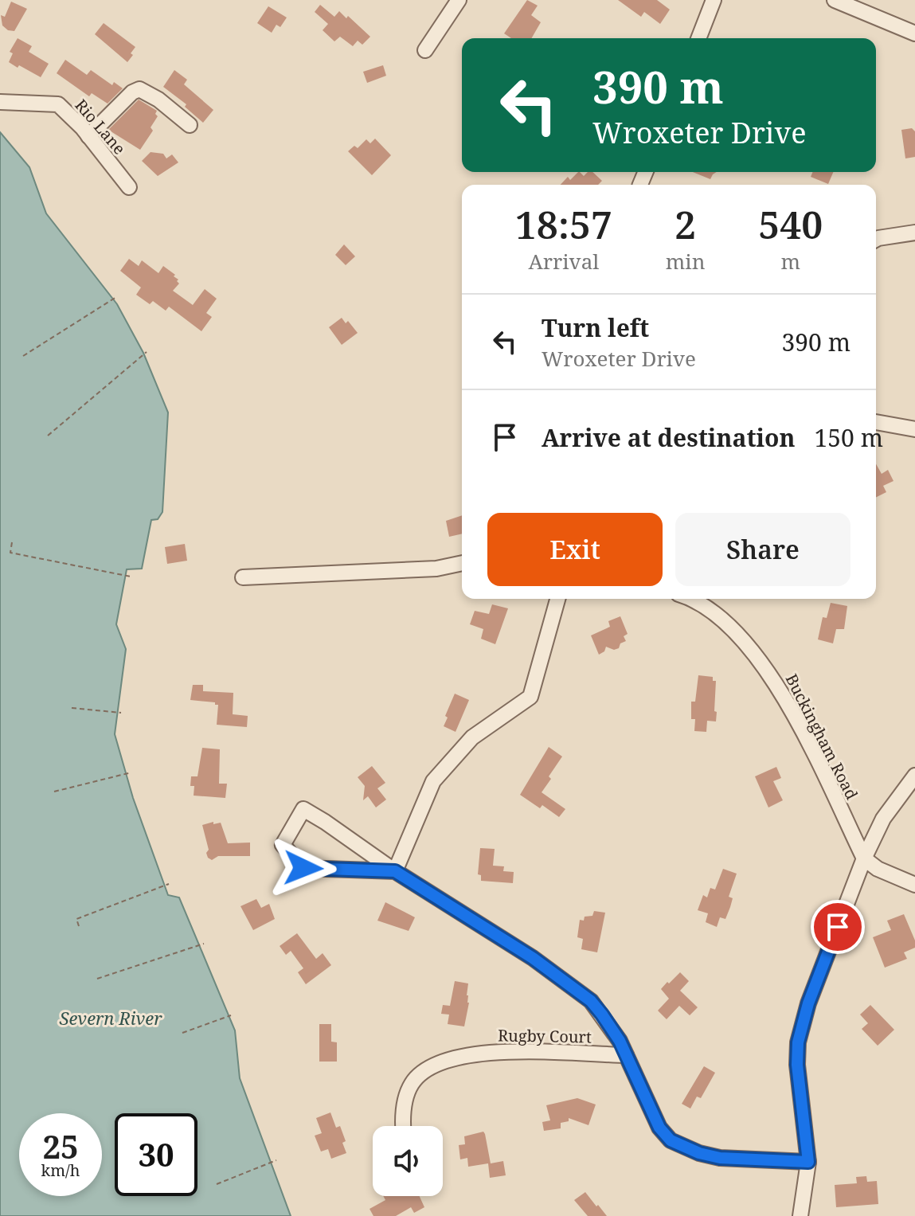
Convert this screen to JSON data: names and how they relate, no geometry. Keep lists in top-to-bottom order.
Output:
{
  "streets": {
    "street": ["Rio Lane", "Buckingham Road", "Rugby Court"]
  },
  "water": ["Severn River"],
  "page": {
    "turn": ["390 m", "Wroxeter Drive"],
    "eta": [
      "18:57",
      "Arrival",
      "2",
      "min",
      "540",
      "m"
    ],
    "list": [
      {
        "name": "Turn left",
        "note": "Wroxeter Drive",
        "value": "390 m"
      },
      {
        "name": "Arrive at destination",
        "value": "150 m"
      }
    ],
    "buttons": ["Exit", "Share"],
    "speed": "25 km/h",
    "limit": "30"
  }
}
